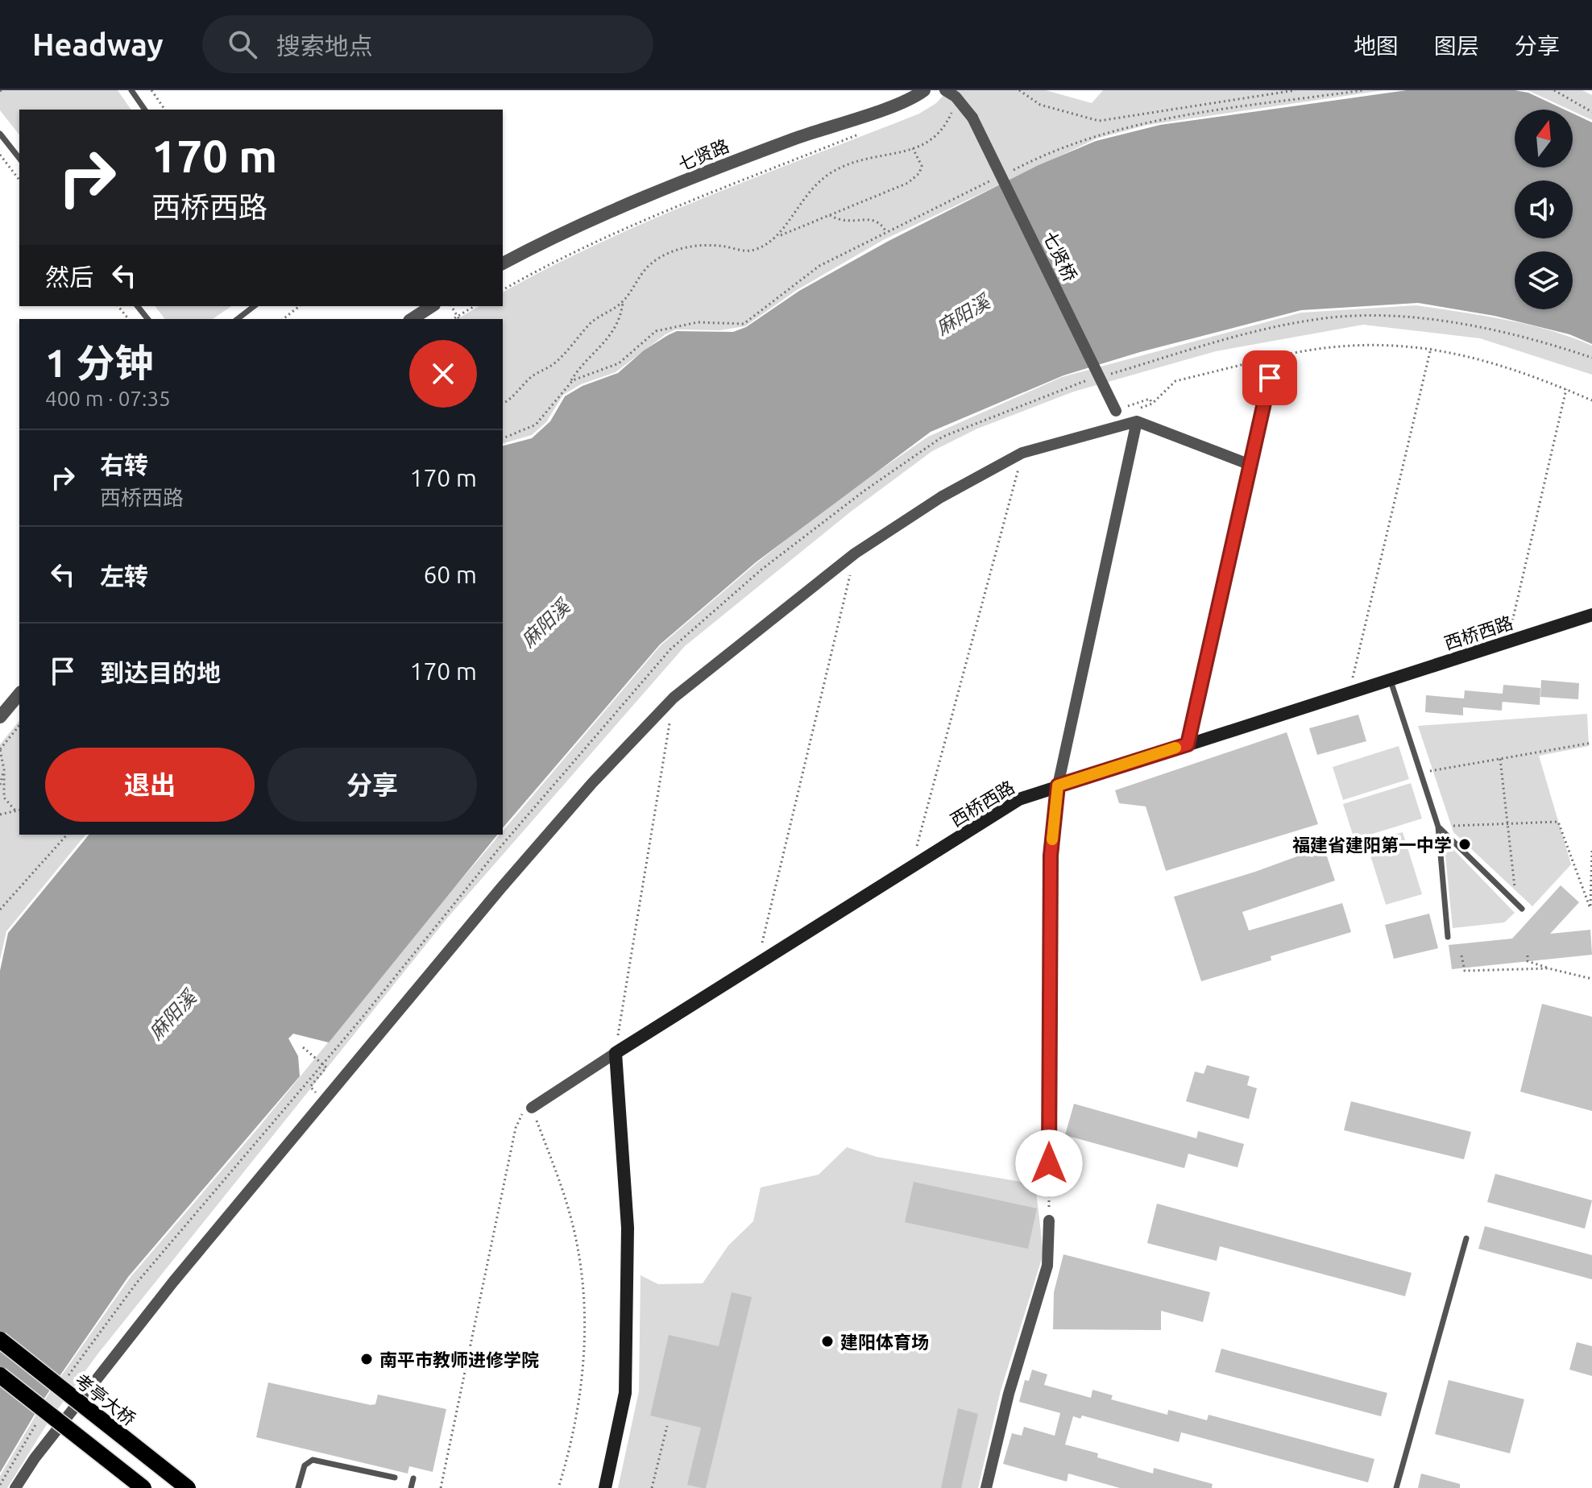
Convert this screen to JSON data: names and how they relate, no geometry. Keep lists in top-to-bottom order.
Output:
{
  "streets": {
    "main road": ["西桥西路", "考亭大桥"],
    "street": ["七贤路", "七贤桥"]
  },
  "water": ["麻阳溪"],
  "places": ["福建省建阳第一中学", "建阳体育场", "南平市教师进修学院"],
  "north": "top",
  "page": {
    "header": "Headway",
    "search": "搜索地点",
    "nav": ["地图", "图层", "分享"],
    "turn": ["170 m", "西桥西路"],
    "then": "然后",
    "heading": ["1 分钟", "400 m · 07:35"],
    "list": [
      {
        "name": "右转",
        "note": "西桥西路",
        "value": "170 m"
      },
      {
        "name": "左转",
        "value": "60 m"
      },
      {
        "name": "到达目的地",
        "value": "170 m"
      }
    ],
    "buttons": ["退出", "分享"]
  }
}
